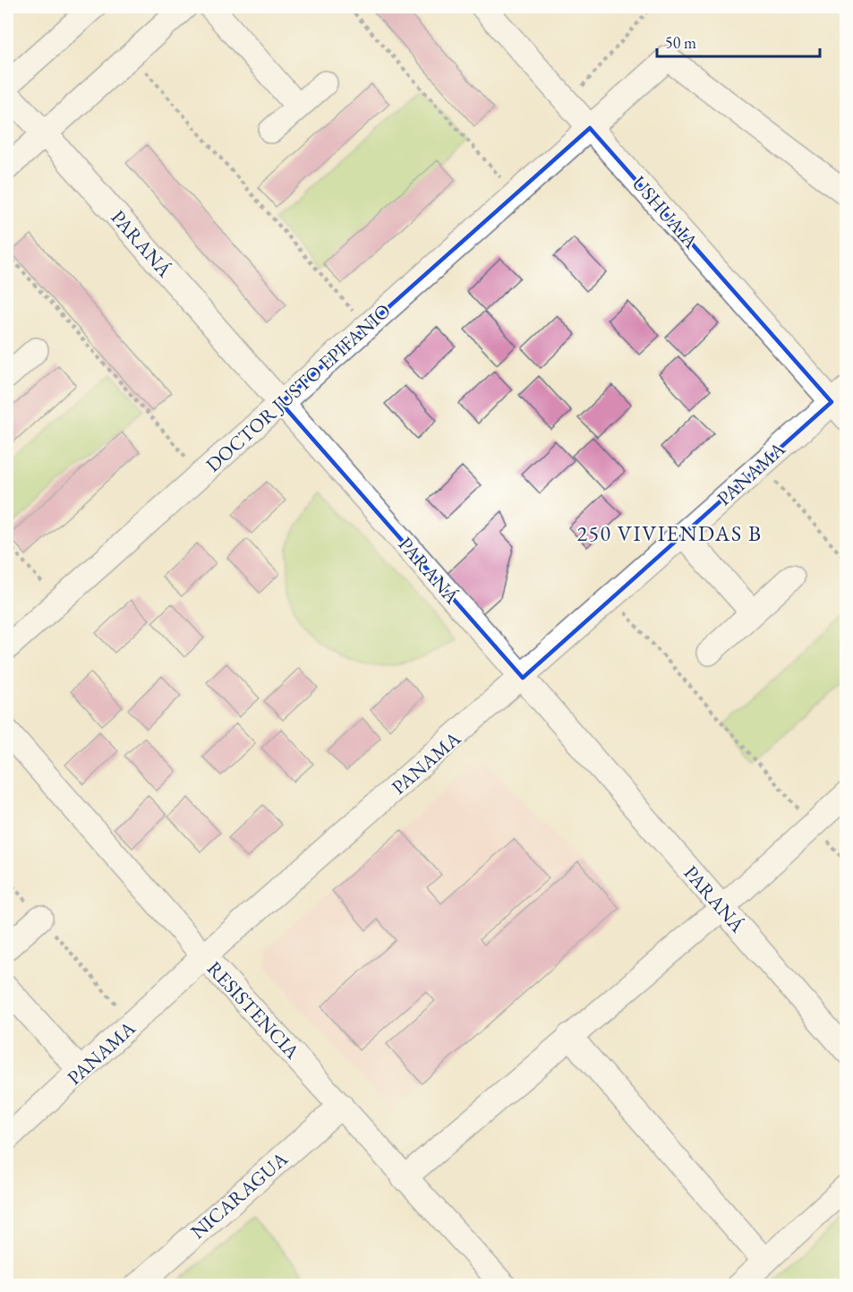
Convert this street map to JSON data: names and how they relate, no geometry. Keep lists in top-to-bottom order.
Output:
{
  "streets": {
    "street": [
      "USHUAIA",
      "PARANÁ",
      "DOCTOR JUSTO EPIFANIO",
      "PANAMA",
      "RESISTENCIA",
      "NICARAGUA"
    ]
  },
  "crossings": [
    ["USHUAIA", "DOCTOR JUSTO EPIFANIO"],
    ["USHUAIA", "PANAMA"],
    ["PARANÁ", "DOCTOR JUSTO EPIFANIO"],
    ["PARANÁ", "PANAMA"],
    ["PANAMA", "RESISTENCIA"],
    ["RESISTENCIA", "NICARAGUA"]
  ],
  "districts": ["250 VIVIENDAS B"],
  "scale_bar": "50 m"
}
